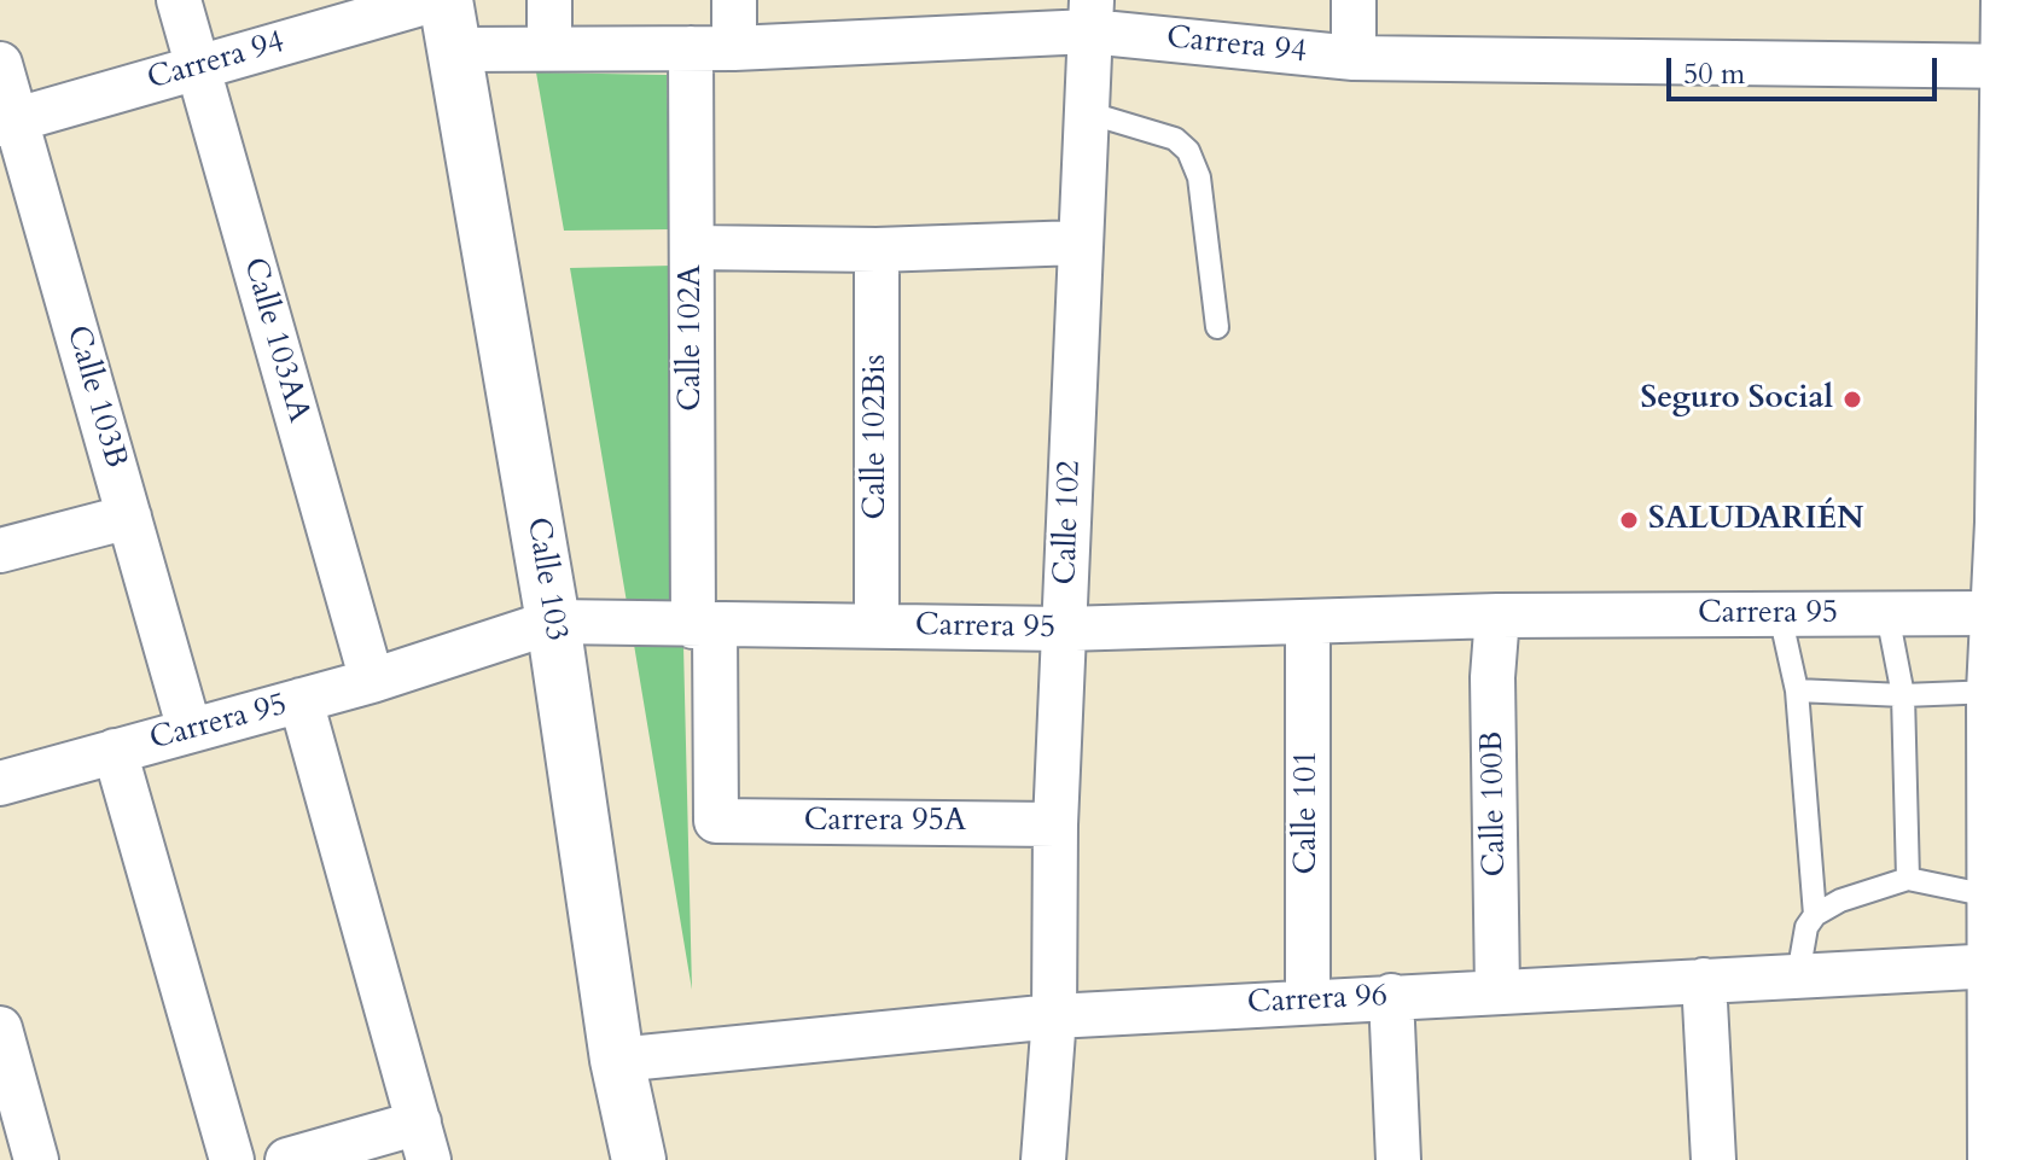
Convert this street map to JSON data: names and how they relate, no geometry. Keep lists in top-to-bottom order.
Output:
{
  "streets": {
    "street": [
      "Carrera 94",
      "Calle 102A",
      "Calle 103AA",
      "Calle 103B",
      "Calle 102Bis",
      "Calle 102",
      "Calle 103",
      "Carrera 95",
      "Calle 100B",
      "Calle 101",
      "Carrera 95A",
      "Carrera 96"
    ]
  },
  "crossings": [
    ["Carrera 94", "Calle 102A"],
    ["Carrera 94", "Calle 103AA"],
    ["Carrera 94", "Calle 103B"],
    ["Carrera 94", "Calle 102"],
    ["Carrera 94", "Calle 103"],
    ["Calle 102A", "Carrera 95"],
    ["Calle 102A", "Carrera 95A"],
    ["Calle 103AA", "Carrera 95"],
    ["Calle 103B", "Carrera 95"],
    ["Calle 102Bis", "Carrera 95"],
    ["Calle 102", "Carrera 95"],
    ["Calle 102", "Carrera 95A"],
    ["Calle 102", "Carrera 96"],
    ["Calle 103", "Carrera 95"],
    ["Calle 103", "Carrera 96"],
    ["Carrera 95", "Calle 100B"],
    ["Carrera 95", "Calle 101"],
    ["Calle 100B", "Carrera 96"],
    ["Calle 101", "Carrera 96"]
  ],
  "places": ["Seguro Social", "SALUDARIÉN"],
  "scale_bar": "50 m"
}
